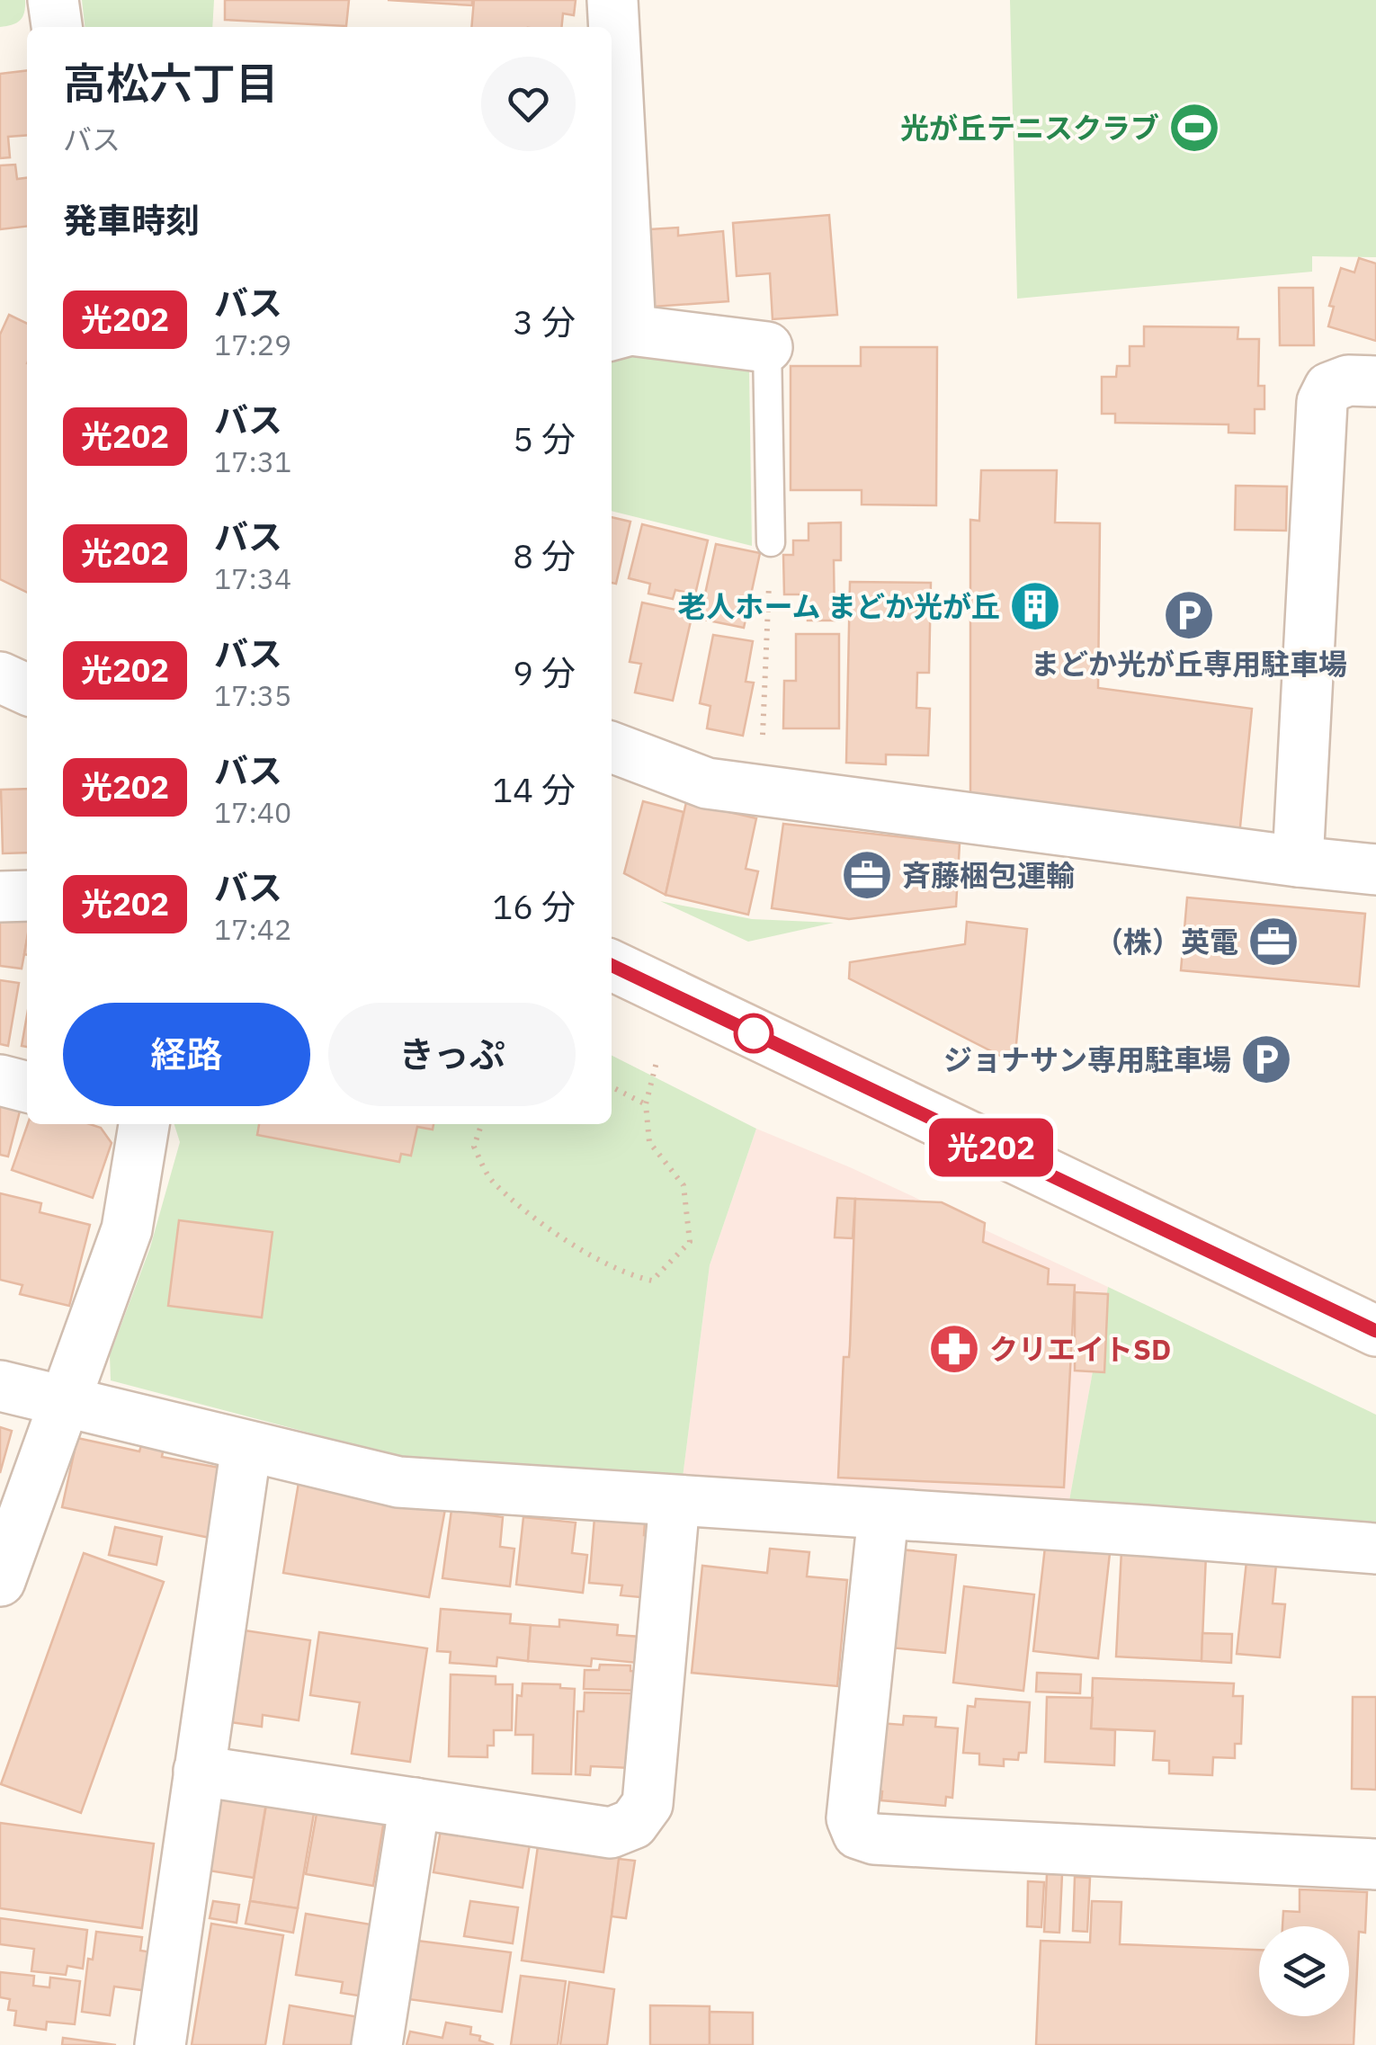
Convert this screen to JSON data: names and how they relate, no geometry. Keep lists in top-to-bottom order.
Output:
{
  "places": {
    "sports": ["光が丘テニスクラブ"],
    "building": ["老人ホーム まどか光が丘"],
    "parking": ["まどか光が丘専用駐車場", "ジョナサン専用駐車場"],
    "office": ["斉藤梱包運輸", "（株）英電"],
    "pharmacy": ["クリエイトSD"]
  },
  "lines": ["bus line 光202"],
  "page": {
    "on_map": "光202",
    "heading": [
      ["高松六丁目", "バス"],
      "発車時刻"
    ],
    "list": [
      {
        "mark": "光202",
        "name": "バス",
        "note": "17:29",
        "value": "3 分"
      },
      {
        "mark": "光202",
        "name": "バス",
        "note": "17:31",
        "value": "5 分"
      },
      {
        "mark": "光202",
        "name": "バス",
        "note": "17:34",
        "value": "8 分"
      },
      {
        "mark": "光202",
        "name": "バス",
        "note": "17:35",
        "value": "9 分"
      },
      {
        "mark": "光202",
        "name": "バス",
        "note": "17:40",
        "value": "14 分"
      },
      {
        "mark": "光202",
        "name": "バス",
        "note": "17:42",
        "value": "16 分"
      }
    ],
    "buttons": ["経路", "きっぷ"]
  }
}
